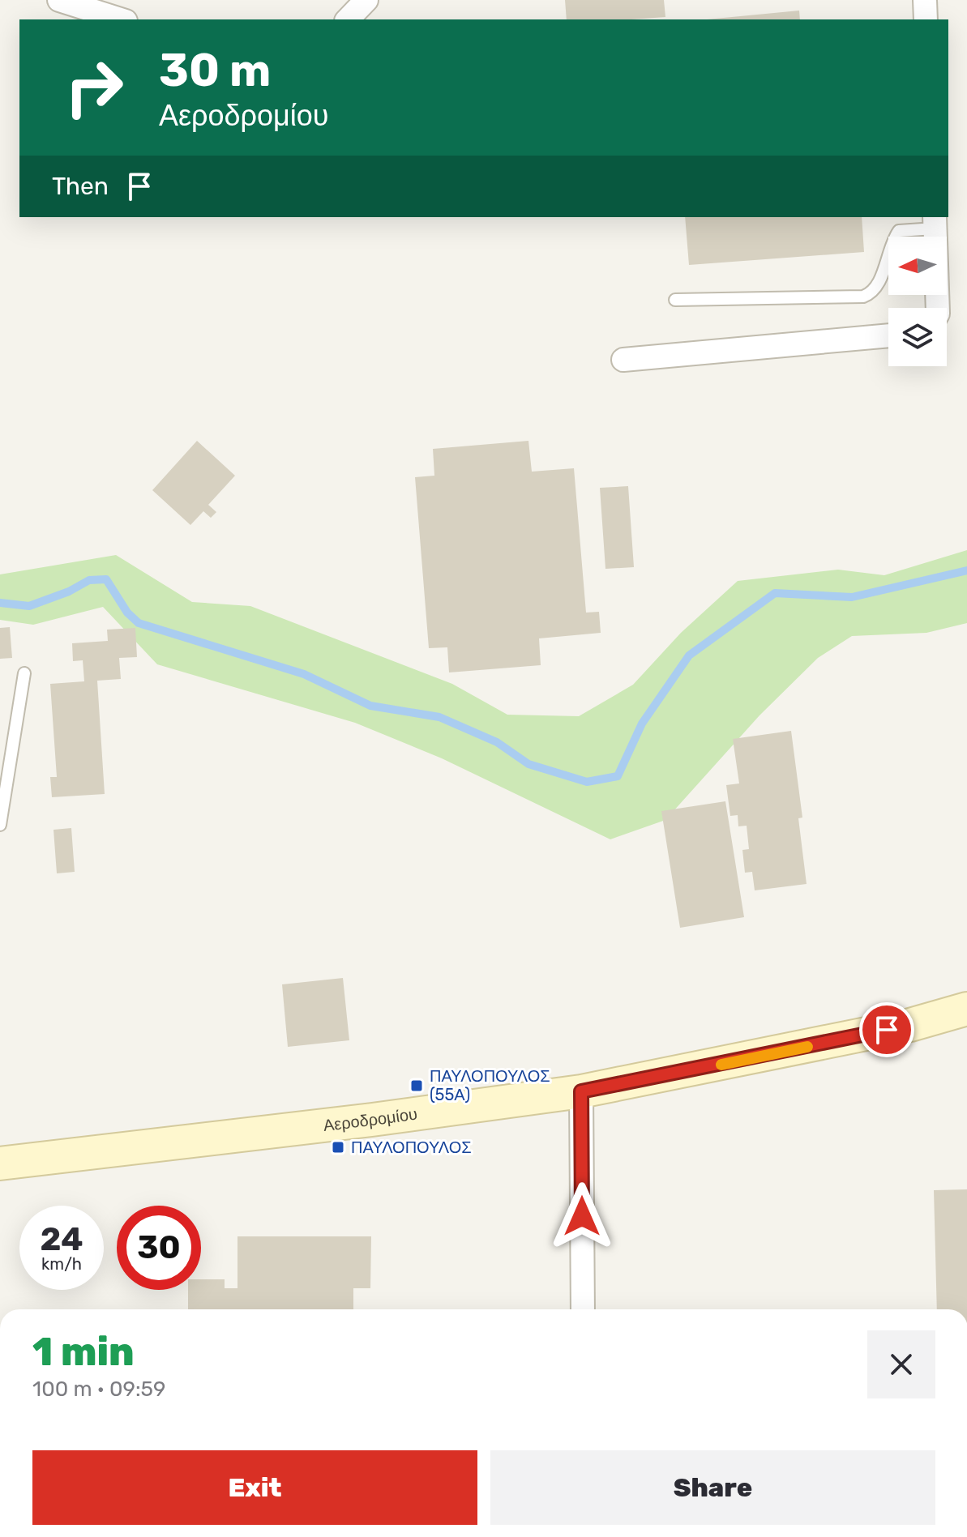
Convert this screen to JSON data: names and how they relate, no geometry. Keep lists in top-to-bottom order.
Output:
{
  "streets": {
    "street": ["Αεροδρομίου"]
  },
  "places": {
    "transit": ["ΠΑΥΛΟΠΟΥΛΟΣ (55Α)", "ΠΑΥΛΟΠΟΥΛΟΣ"]
  },
  "north": "left",
  "page": {
    "turn": ["30 m", "Αεροδρομίου"],
    "then": "Then",
    "speed": "24 km/h",
    "limit": "30",
    "heading": ["1 min", "100 m · 09:59"],
    "buttons": ["Exit", "Share"]
  }
}
